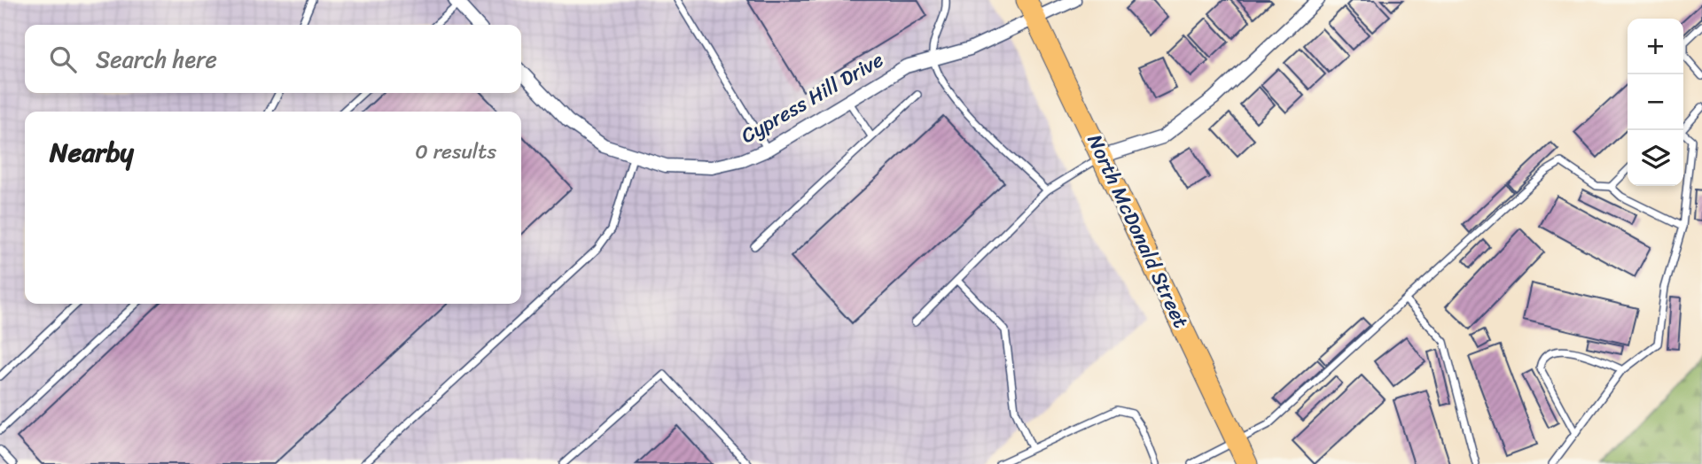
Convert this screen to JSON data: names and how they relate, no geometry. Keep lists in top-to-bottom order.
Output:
{
  "streets": {
    "main road": ["North McDonald Street"],
    "street": ["Cypress Hill Drive"]
  },
  "crossings": [
    ["Cypress Hill Drive", "North McDonald Street"]
  ],
  "page": {
    "map_buttons": ["+", "−"],
    "search": "Search here",
    "heading": ["Nearby", "0 results"]
  }
}
